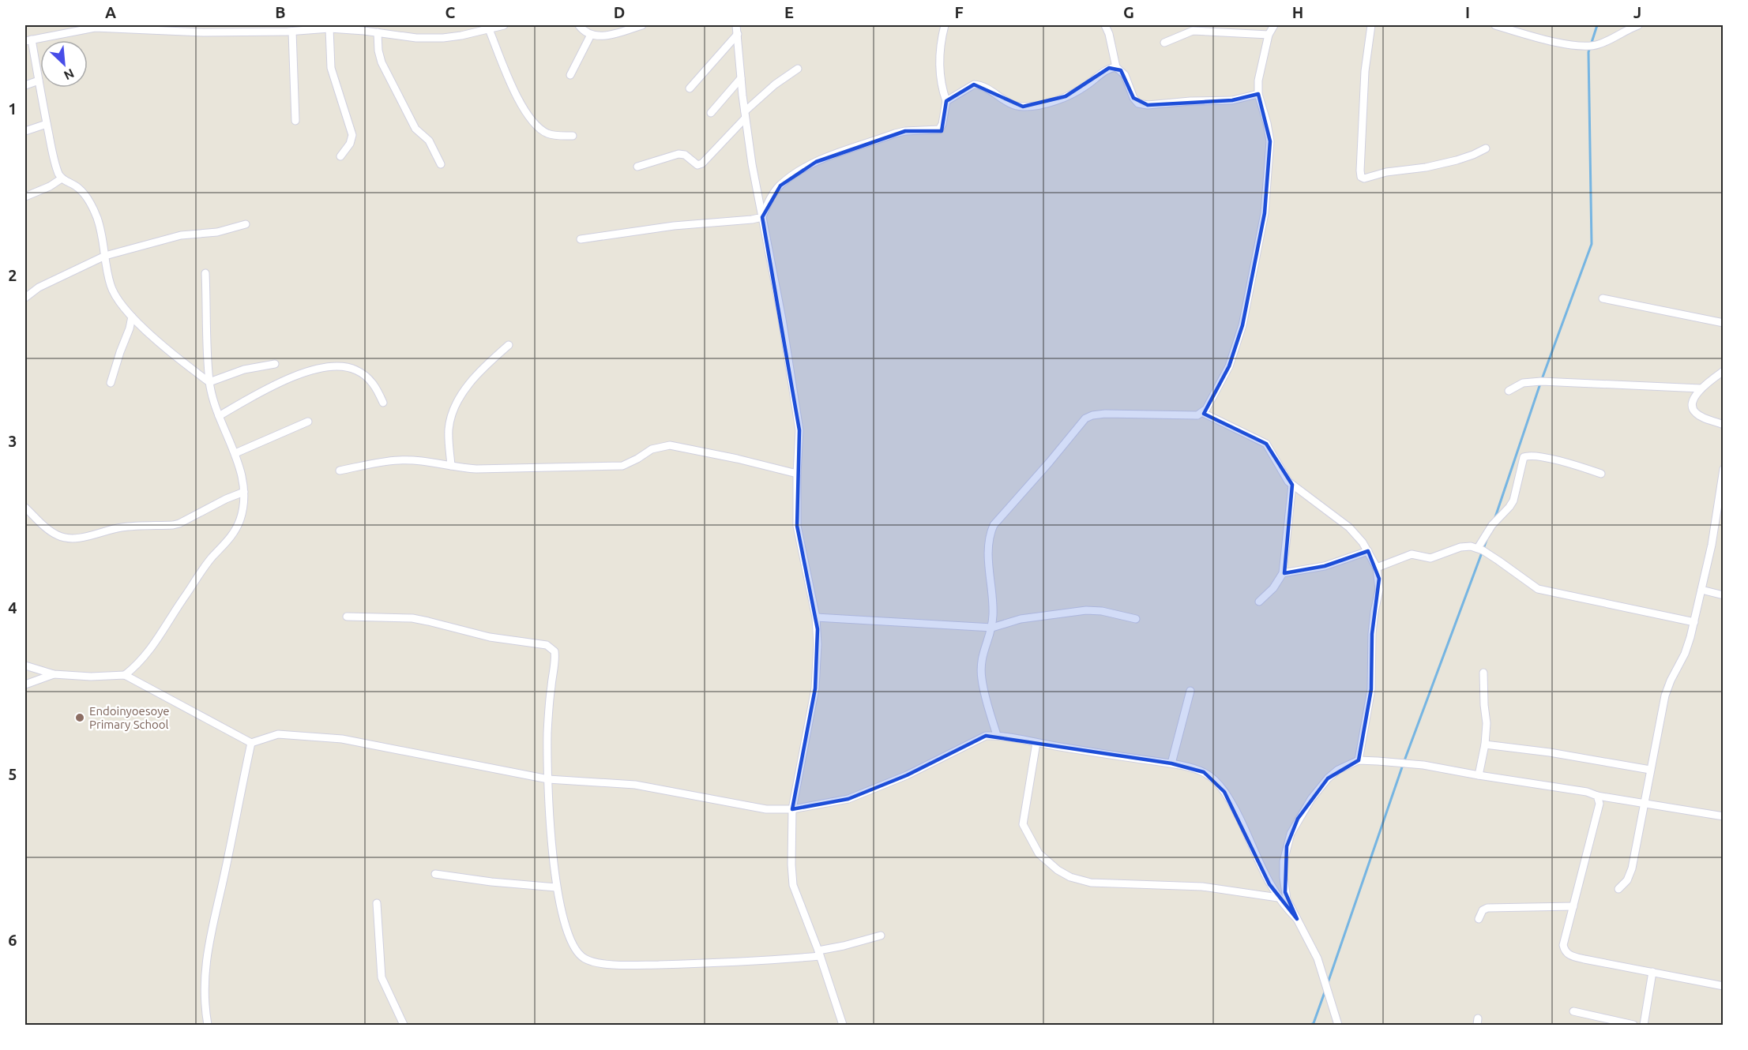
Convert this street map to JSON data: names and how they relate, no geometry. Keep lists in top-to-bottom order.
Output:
{
  "places": ["Endoinyoesoye Primary School"],
  "north": "bottom right",
  "grid": {
    "columns": [
      "A",
      "B",
      "C",
      "D",
      "E",
      "F",
      "G",
      "H",
      "I",
      "J"
    ],
    "rows": [
      "1",
      "2",
      "3",
      "4",
      "5",
      "6"
    ]
  }
}
